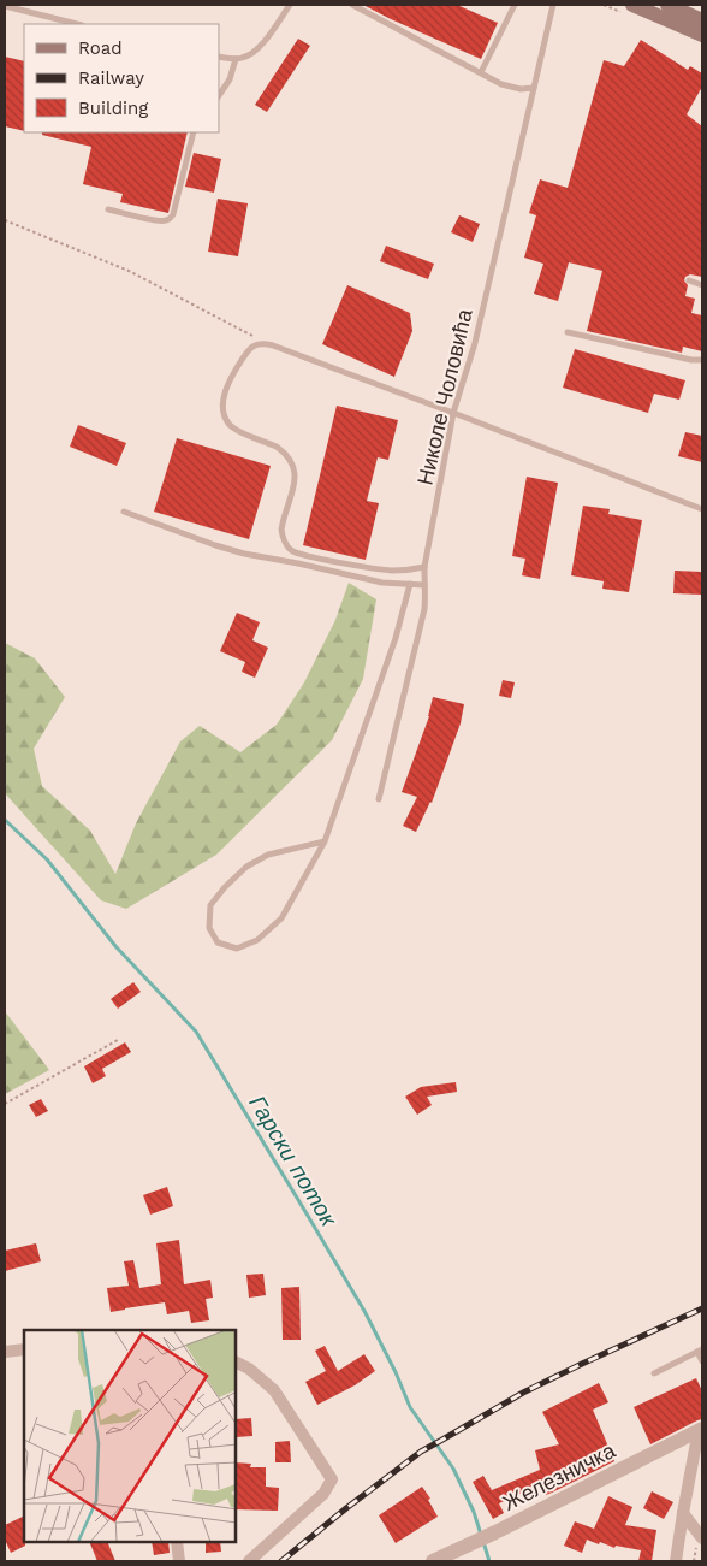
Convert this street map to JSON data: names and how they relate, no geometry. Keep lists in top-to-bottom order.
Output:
{
  "streets": {
    "street": ["Железничка"],
    "lane": ["Николе Чоловића"]
  },
  "water": ["Гарски поток"],
  "legend": ["Road", "Railway", "Building"]
}
